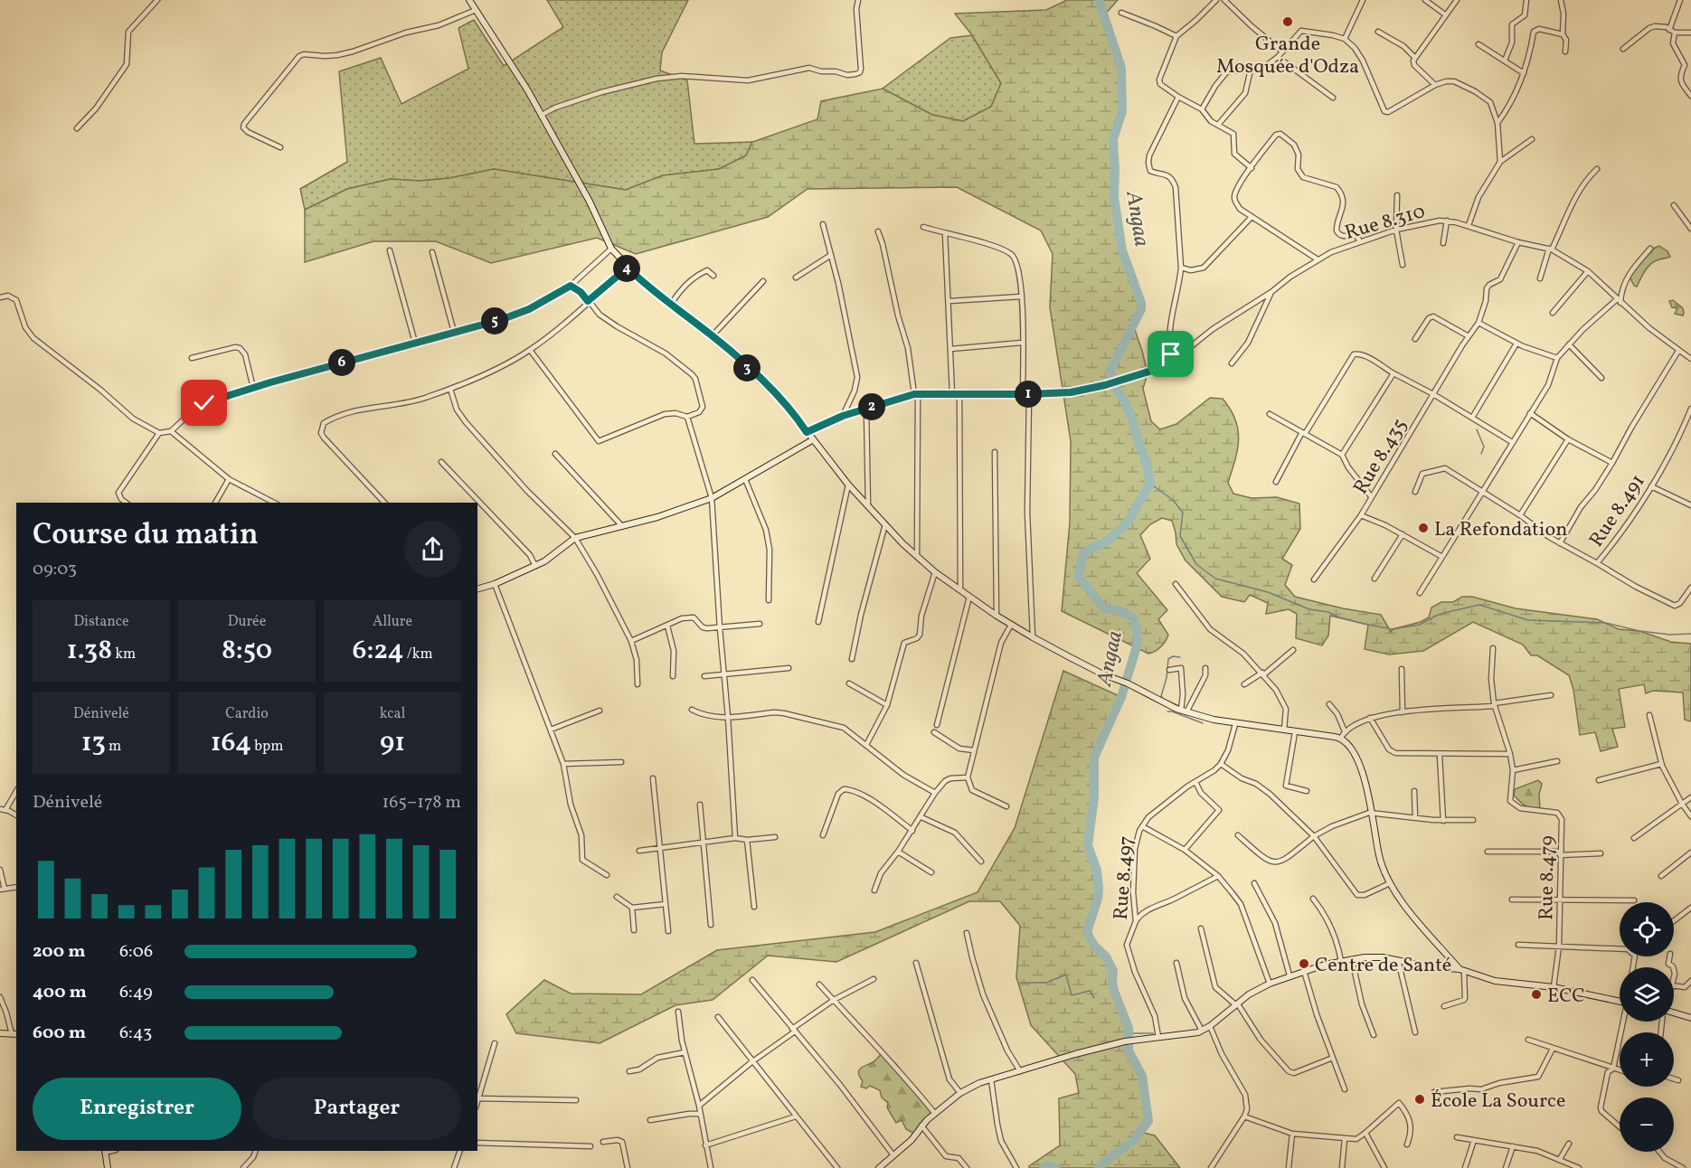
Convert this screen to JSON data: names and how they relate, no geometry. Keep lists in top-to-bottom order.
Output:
{
  "streets": {
    "street": [
      "Rue 8.310",
      "Rue 8.435",
      "Rue 8.491",
      "Rue 8.497",
      "Rue 8.479"
    ]
  },
  "water": ["Angaa"],
  "places": [
    "Grande Mosquée d'Odza",
    "La Refondation",
    "Centre de Santé",
    "ECC",
    "École La Source"
  ],
  "page": {
    "pins": [
      "4",
      "5",
      "6",
      "3",
      "1",
      "2"
    ],
    "heading": ["Course du matin", "09:03"],
    "stats": [
      ["Distance", "1.38 km"],
      ["Durée", "8:50"],
      ["Allure", "6:24 /km"],
      ["Dénivelé", "13 m"],
      ["Cardio", "164 bpm"],
      ["kcal", "91"]
    ],
    "chart": ["Dénivelé", "165–178 m"],
    "map_buttons": ["+", "−"],
    "list": [
      {
        "name": "200 m",
        "note": "6:06"
      },
      {
        "name": "400 m",
        "note": "6:49"
      },
      {
        "name": "600 m",
        "note": "6:43"
      }
    ],
    "buttons": ["Enregistrer", "Partager"]
  }
}
